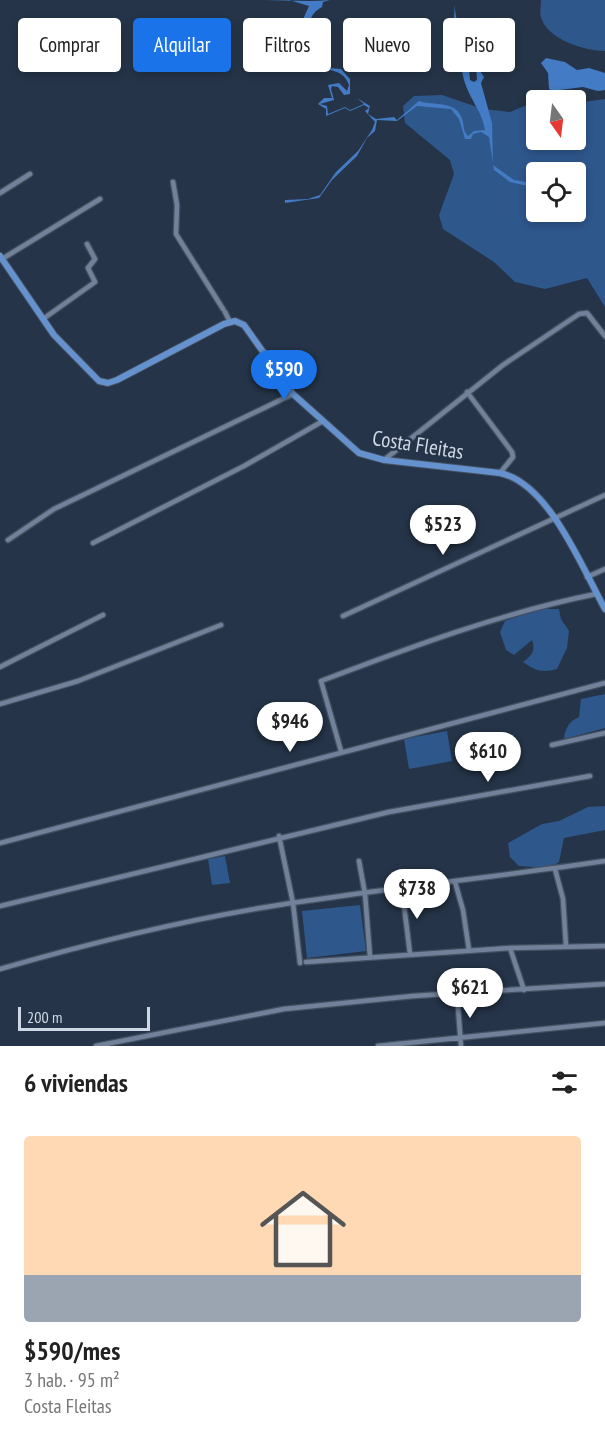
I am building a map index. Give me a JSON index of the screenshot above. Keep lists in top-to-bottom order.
{
  "streets": {
    "main road": ["Costa Fleitas"]
  },
  "scale_bar": "200 m",
  "north": "bottom",
  "page": {
    "chip": [
      "Comprar",
      "Alquilar",
      "Filtros",
      "Nuevo",
      "Piso"
    ],
    "price": [
      "$590",
      "$523",
      "$946",
      "$610",
      "$738",
      "$621"
    ],
    "scale": "200 m",
    "heading": "6 viviendas",
    "list": [
      {
        "name": "$590/mes",
        "note": "3 hab. · 95 m² · Costa Fleitas"
      }
    ]
  }
}
